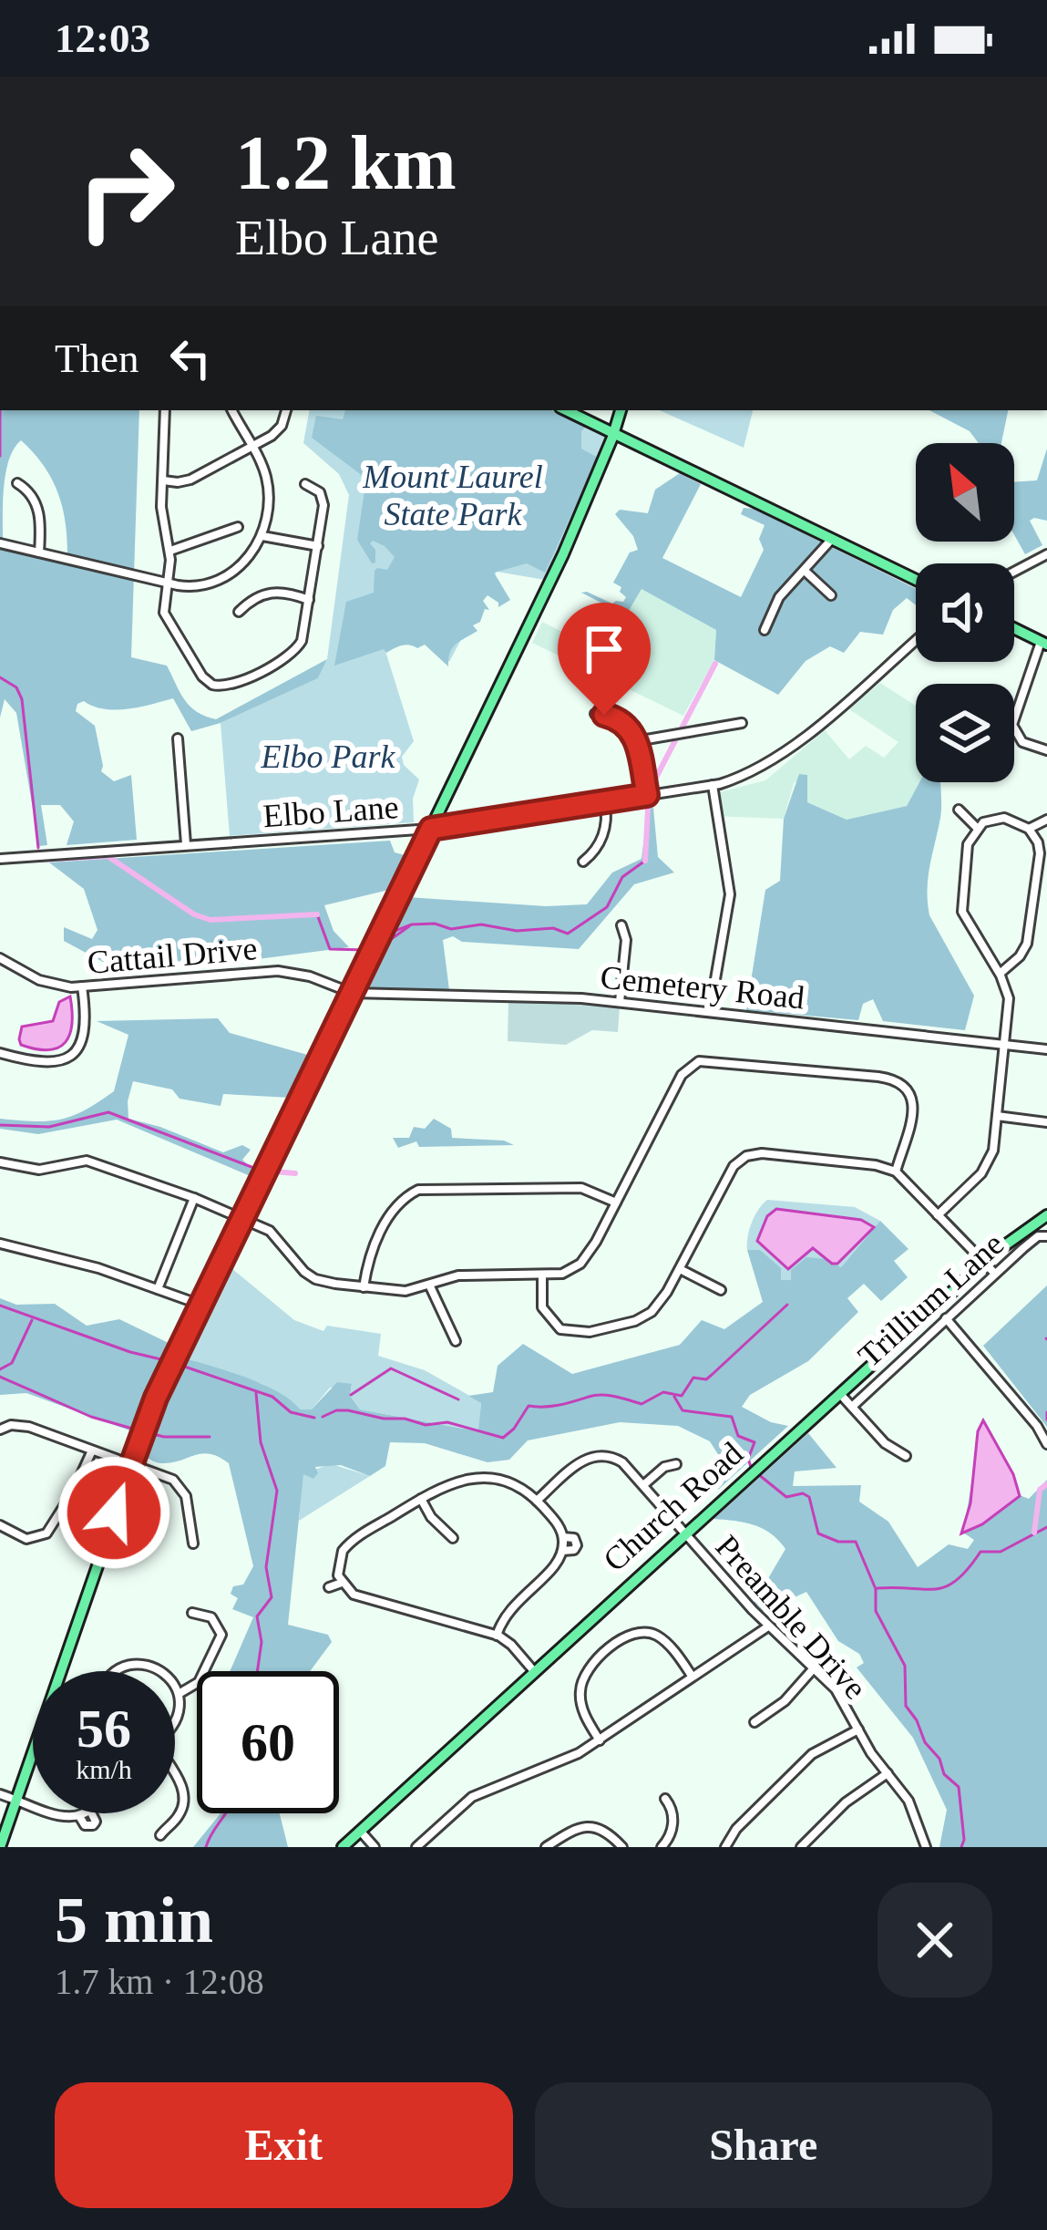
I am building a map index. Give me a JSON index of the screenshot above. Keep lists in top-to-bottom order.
{
  "streets": {
    "main road": ["Church Road"],
    "street": [
      "Elbo Lane",
      "Cattail Drive",
      "Cemetery Road",
      "Trillium Lane",
      "Preamble Drive"
    ]
  },
  "crossings": [
    ["Cattail Drive", "Cemetery Road"],
    ["Church Road", "Preamble Drive"]
  ],
  "parks": ["Mount Laurel State Park", "Elbo Park"],
  "north": "top left",
  "page": {
    "status": "12:03",
    "turn": ["1.2 km", "Elbo Lane"],
    "then": "Then",
    "speed": "56 km/h",
    "limit": "60",
    "heading": ["5 min", "1.7 km · 12:08"],
    "buttons": ["Exit", "Share"]
  }
}
